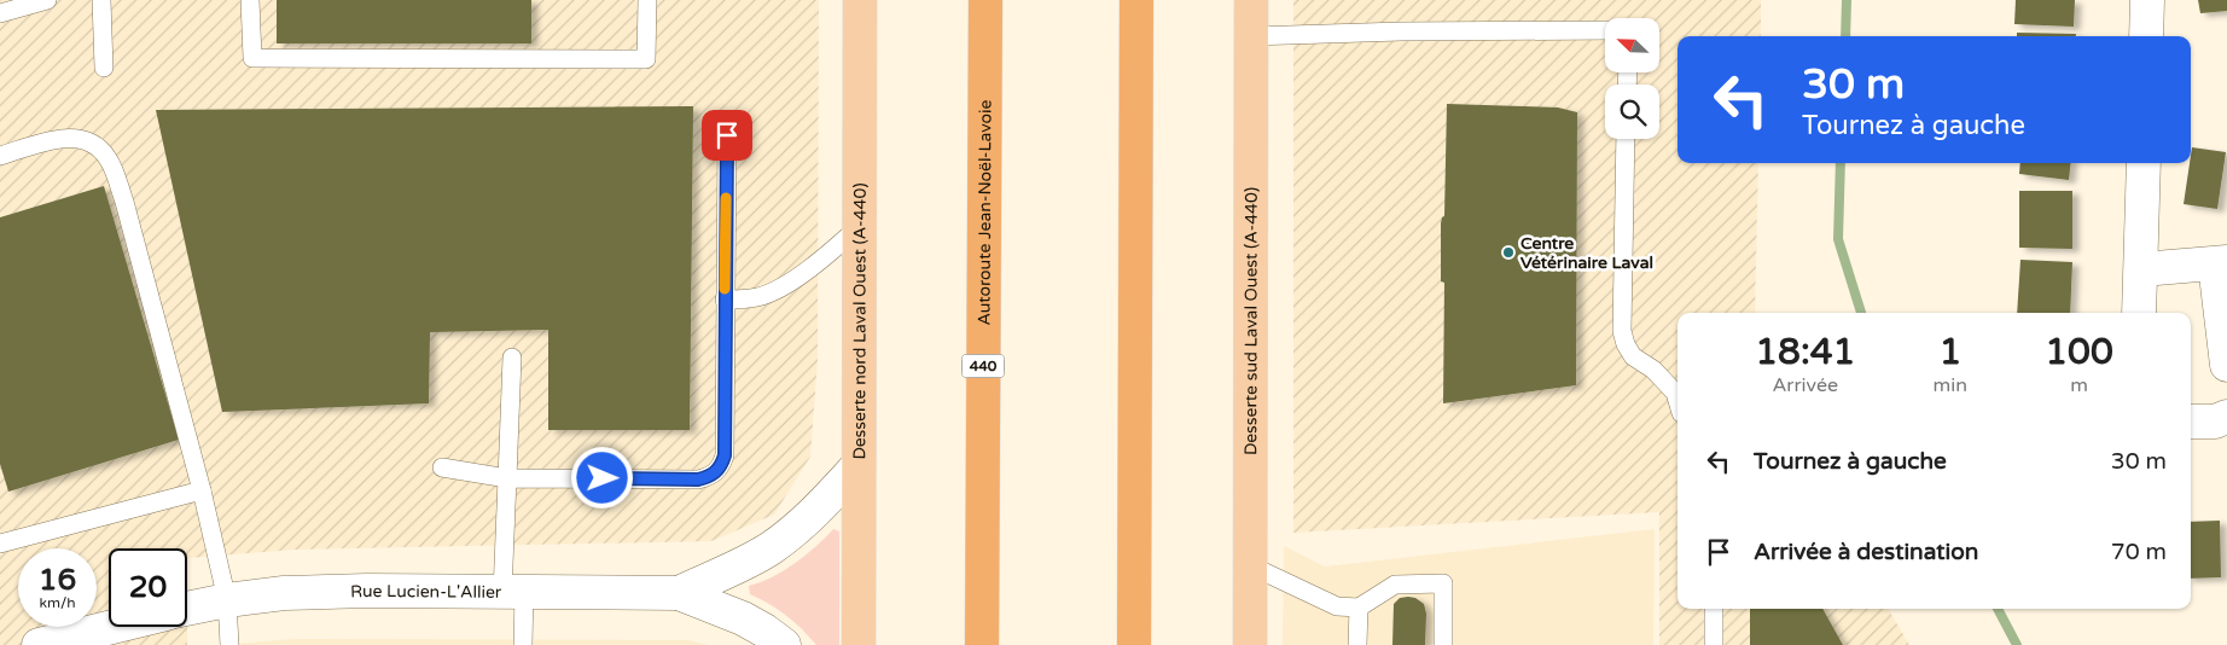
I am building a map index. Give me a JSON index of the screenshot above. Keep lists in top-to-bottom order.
{
  "streets": {
    "highway": ["Autoroute Jean-Noël-Lavoie", "440"],
    "main road": ["Desserte nord Laval Ouest (A-440)", "Desserte sud Laval Ouest (A-440)"],
    "street": ["Rue Lucien-L'Allier"]
  },
  "crossings": [
    ["Desserte nord Laval Ouest (A-440)", "Rue Lucien-L'Allier"]
  ],
  "places": ["Centre Vétérinaire Laval"],
  "north": "top left",
  "page": {
    "turn": ["30 m", "Tournez à gauche"],
    "eta": [
      "18:41",
      "Arrivée",
      "1",
      "min",
      "100",
      "m"
    ],
    "list": [
      {
        "name": "Tournez à gauche",
        "value": "30 m"
      },
      {
        "name": "Arrivée à destination",
        "value": "70 m"
      }
    ],
    "speed": "16 km/h",
    "limit": "20"
  }
}
